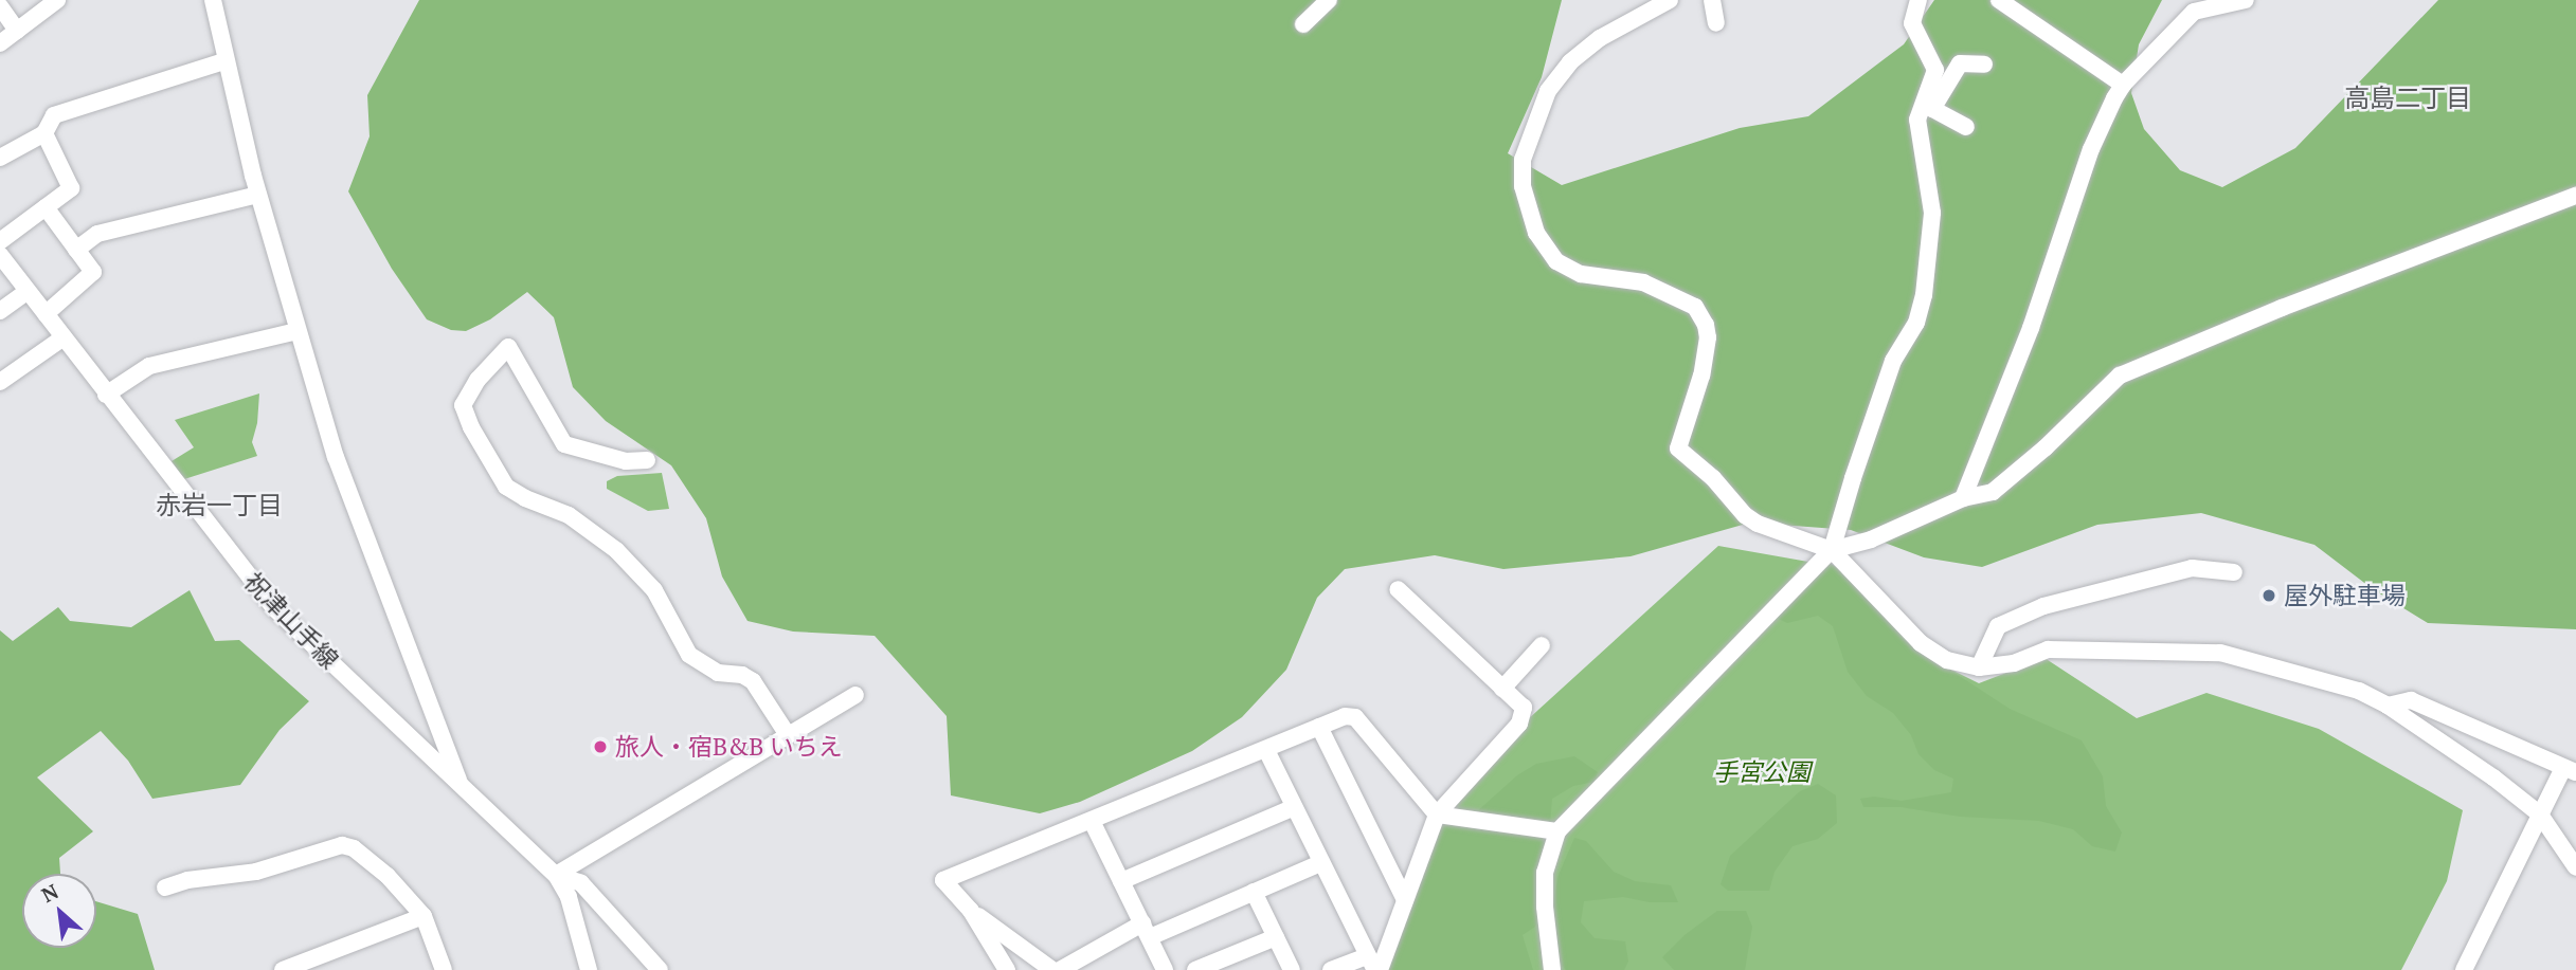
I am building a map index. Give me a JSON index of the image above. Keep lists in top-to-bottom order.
{
  "streets": {
    "street": ["祝津山手線"]
  },
  "districts": ["高島二丁目", "赤岩一丁目"],
  "parks": ["手宮公園"],
  "places": ["屋外駐車場", "旅人・宿B&B いちえ"],
  "north": "top left"
}
